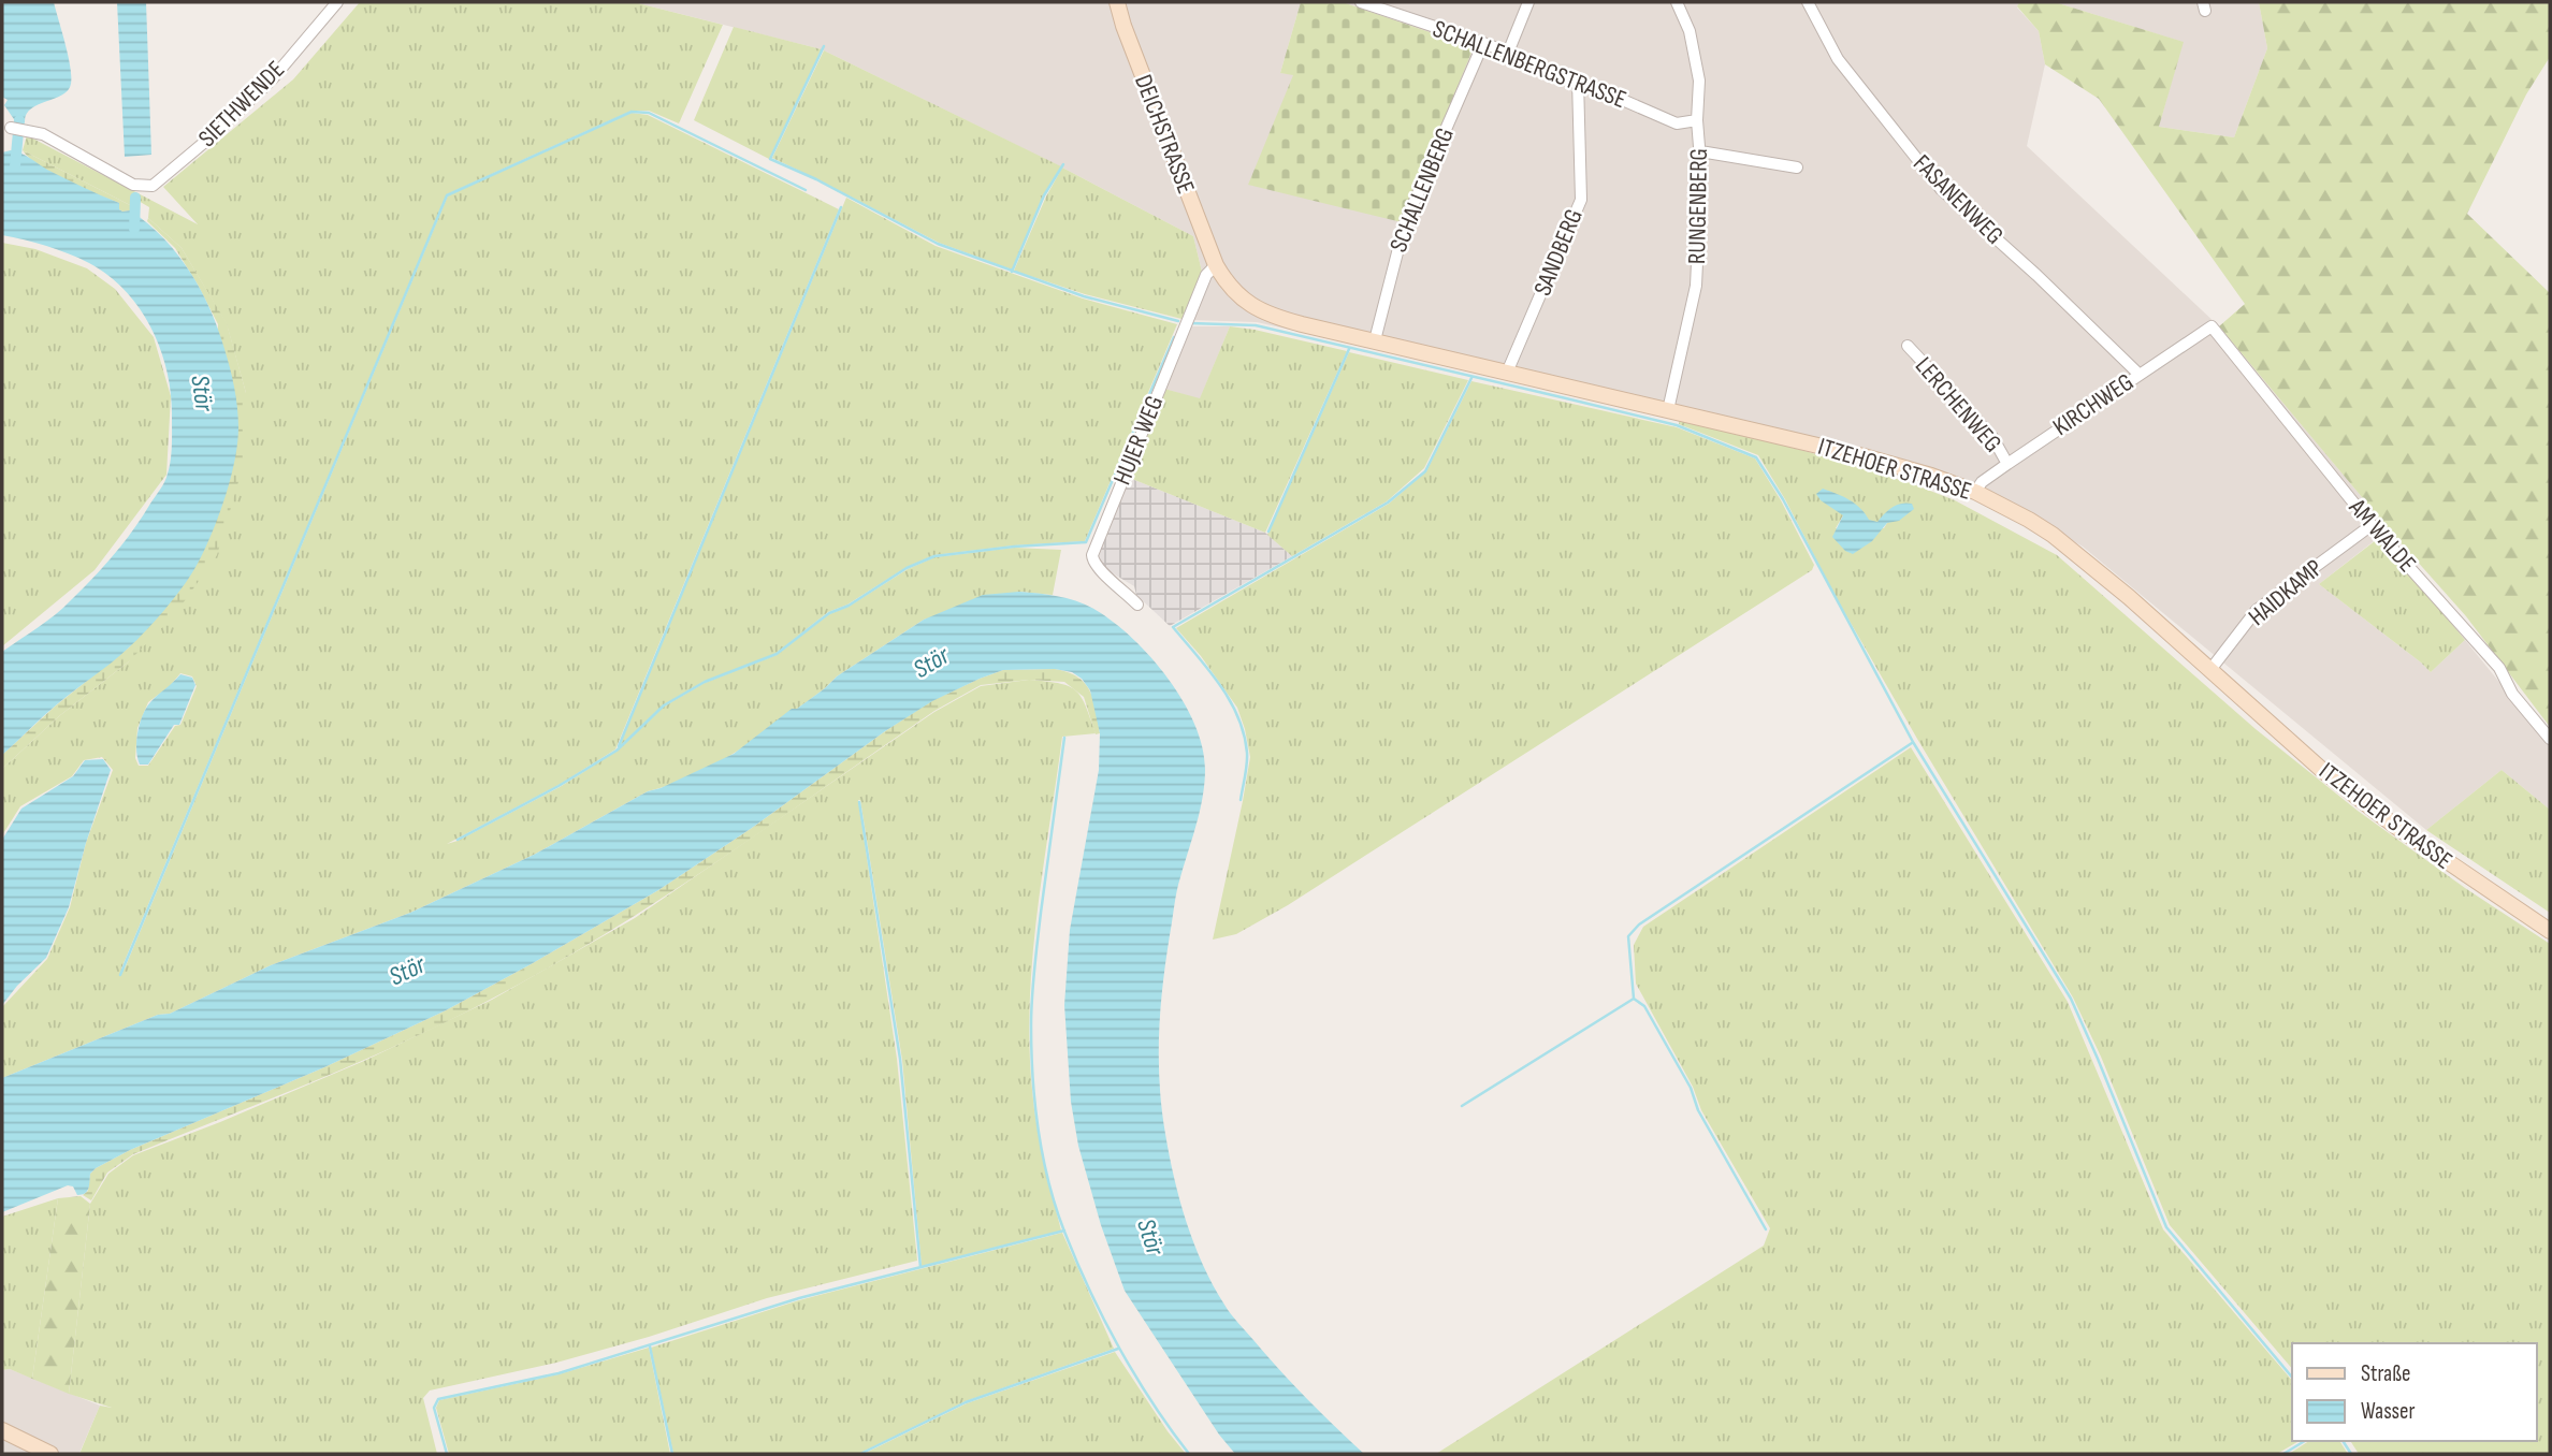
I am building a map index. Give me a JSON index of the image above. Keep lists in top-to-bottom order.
{
  "streets": {
    "street": [
      "SCHALLENBERGSTRASSE",
      "SIETHWENDE",
      "DEICHSTRASSE",
      "SCHALLENBERG",
      "FASANENWEG",
      "RUNGENBERG",
      "SANDBERG",
      "LERCHENWEG",
      "KIRCHWEG",
      "HUJER WEG",
      "ITZEHOER STRASSE",
      "AM WALDE",
      "HAIDKAMP"
    ]
  },
  "crossings": [
    ["SCHALLENBERGSTRASSE", "SCHALLENBERG"],
    ["SCHALLENBERGSTRASSE", "RUNGENBERG"],
    ["SCHALLENBERGSTRASSE", "SANDBERG"],
    ["DEICHSTRASSE", "HUJER WEG"],
    ["DEICHSTRASSE", "ITZEHOER STRASSE"],
    ["SCHALLENBERG", "ITZEHOER STRASSE"],
    ["FASANENWEG", "KIRCHWEG"],
    ["RUNGENBERG", "ITZEHOER STRASSE"],
    ["SANDBERG", "ITZEHOER STRASSE"],
    ["LERCHENWEG", "KIRCHWEG"],
    ["KIRCHWEG", "ITZEHOER STRASSE"],
    ["KIRCHWEG", "AM WALDE"],
    ["HUJER WEG", "ITZEHOER STRASSE"],
    ["ITZEHOER STRASSE", "HAIDKAMP"],
    ["AM WALDE", "HAIDKAMP"]
  ],
  "water": ["Stör"],
  "legend": ["Straße", "Wasser"]
}
